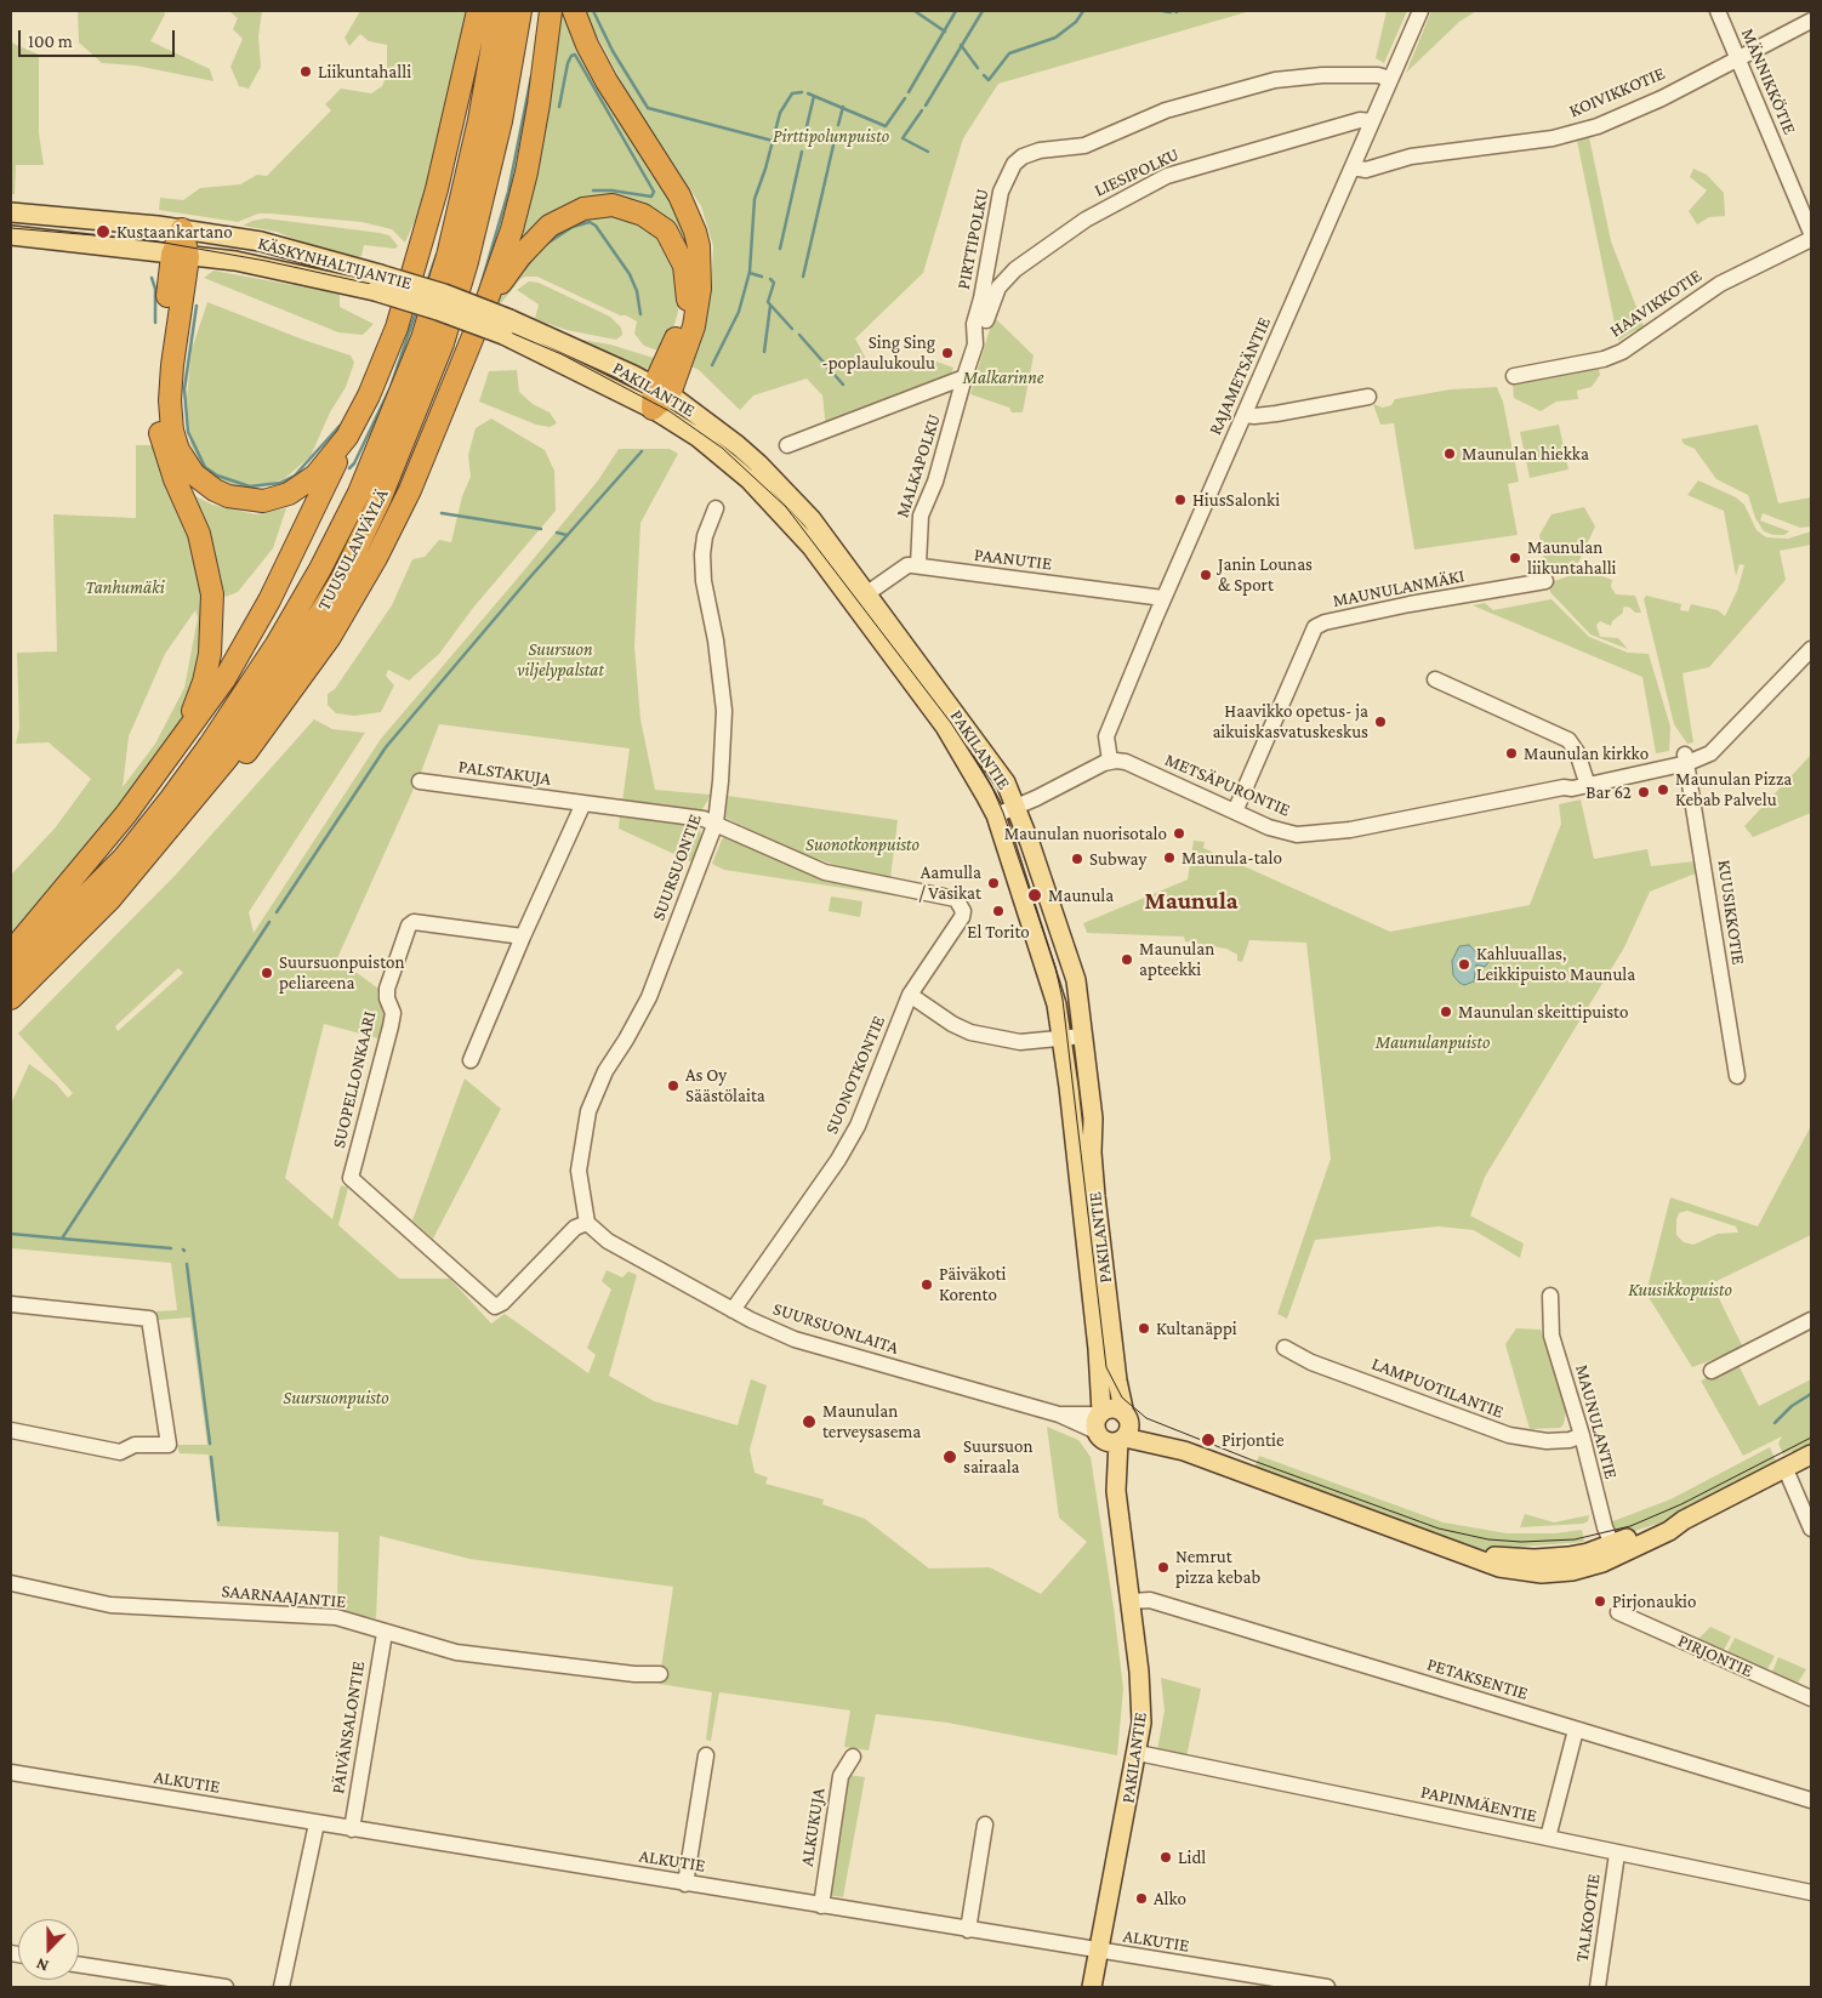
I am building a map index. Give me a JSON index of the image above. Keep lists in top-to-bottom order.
{
  "streets": {
    "highway": ["TUUSULANVÄYLÄ"],
    "main road": ["KÄSKYNHALTIJANTIE", "PAKILANTIE"],
    "street": [
      "MÄNNIKKÖTIE",
      "KOIVIKKOTIE",
      "LIESIPOLKU",
      "PIRTTIPOLKU",
      "HAAVIKKOTIE",
      "RAJAMETSÄNTIE",
      "MALKAPOLKU",
      "PAANUTIE",
      "MAUNULANMÄKI",
      "PALSTAKUJA",
      "METSÄPURONTIE",
      "SUURSUONTIE",
      "KUUSIKKOTIE",
      "SUONOTKONTIE",
      "SUOPELLONKAARI",
      "SUURSUONLAITA",
      "LAMPUOTILANTIE",
      "MAUNULANTIE",
      "SAARNAAJANTIE",
      "PIRJONTIE",
      "PETAKSENTIE",
      "PÄIVÄNSALONTIE",
      "ALKUTIE",
      "PAPINMÄENTIE",
      "ALKUKUJA",
      "TALKOOTIE"
    ]
  },
  "crossings": [
    ["MÄNNIKKÖTIE", "KOIVIKKOTIE"],
    ["KOIVIKKOTIE", "RAJAMETSÄNTIE"],
    ["LIESIPOLKU", "PIRTTIPOLKU"],
    ["LIESIPOLKU", "RAJAMETSÄNTIE"],
    ["PIRTTIPOLKU", "RAJAMETSÄNTIE"],
    ["PIRTTIPOLKU", "MALKAPOLKU"],
    ["KÄSKYNHALTIJANTIE", "PAKILANTIE"],
    ["RAJAMETSÄNTIE", "PAANUTIE"],
    ["RAJAMETSÄNTIE", "METSÄPURONTIE"],
    ["PAKILANTIE", "SUURSUONLAITA"],
    ["PAKILANTIE", "PETAKSENTIE"],
    ["PAKILANTIE", "ALKUTIE"],
    ["PAKILANTIE", "PAPINMÄENTIE"],
    ["MALKAPOLKU", "PAANUTIE"],
    ["MAUNULANMÄKI", "METSÄPURONTIE"],
    ["METSÄPURONTIE", "KUUSIKKOTIE"],
    ["SUURSUONTIE", "SUONOTKONTIE"],
    ["SUURSUONTIE", "SUOPELLONKAARI"],
    ["SUURSUONTIE", "SUURSUONLAITA"],
    ["SUONOTKONTIE", "SUURSUONLAITA"],
    ["SUOPELLONKAARI", "SUURSUONLAITA"],
    ["LAMPUOTILANTIE", "MAUNULANTIE"],
    ["SAARNAAJANTIE", "PÄIVÄNSALONTIE"],
    ["PÄIVÄNSALONTIE", "ALKUTIE"],
    ["ALKUTIE", "ALKUKUJA"],
    ["PAPINMÄENTIE", "TALKOOTIE"]
  ],
  "districts": ["Maunula"],
  "parks": [
    "Pirttipolunpuisto",
    "Malkarinne",
    "Tanhumäki",
    "Suursuon viljelypalstat",
    "Suonotkonpuisto",
    "Maunulanpuisto",
    "Kuusikkopuisto",
    "Suursuonpuisto"
  ],
  "places": [
    "Liikuntahalli",
    "Kustaankartano",
    "Sing Sing -poplaulukoulu",
    "Maunulan hiekka",
    "HiusSalonki",
    "Maunulan liikuntahalli",
    "Janin Lounas & Sport",
    "Haavikko opetus- ja aikuiskasvatuskeskus",
    "Maunulan kirkko",
    "Maunulan Pizza Kebab Palvelu",
    "Bar 62",
    "Maunulan nuorisotalo",
    "Maunula-talo",
    "Subway",
    "Aamulla / Vasikat",
    "Maunula",
    "El Torito",
    "Maunulan apteekki",
    "Kahluuallas, Leikkipuisto Maunula",
    "Suursuonpuiston peliareena",
    "Maunulan skeittipuisto",
    "As Oy Säästölaita",
    "Päiväkoti Korento",
    "Kultanäppi",
    "Maunulan terveysasema",
    "Pirjontie",
    "Suursuon sairaala",
    "Nemrut pizza kebab",
    "Pirjonaukio",
    "Lidl",
    "Alko"
  ],
  "scale_bar": "100 m",
  "north": "bottom"
}
